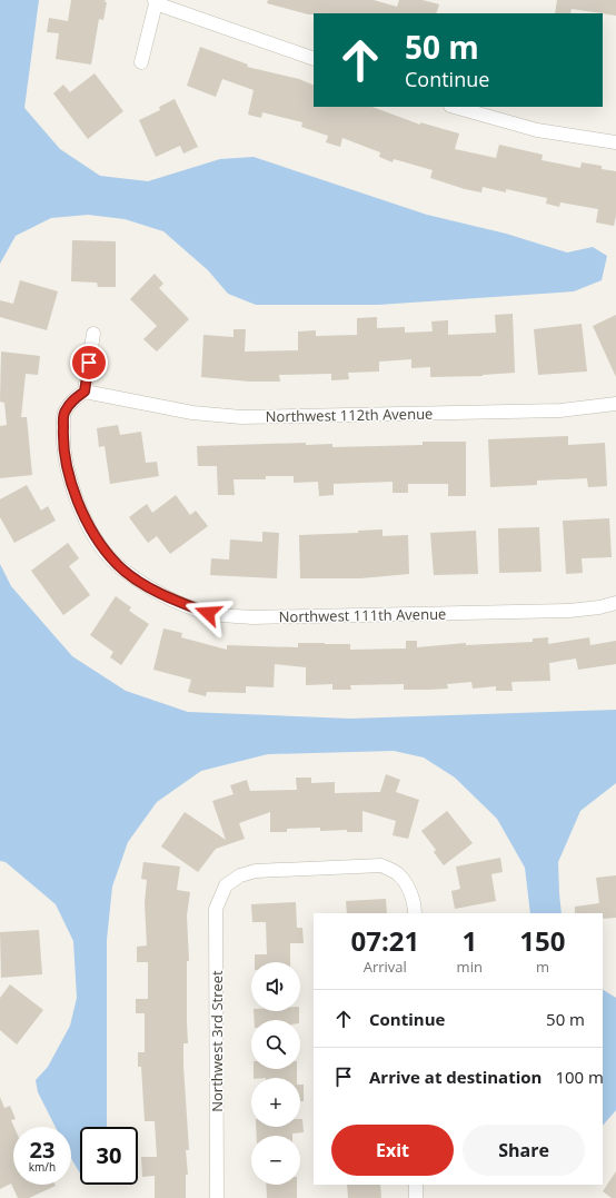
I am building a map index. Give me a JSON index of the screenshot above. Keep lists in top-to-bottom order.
{
  "streets": {
    "street": ["Northwest 112th Avenue", "Northwest 111th Avenue", "Northwest 3rd Street"]
  },
  "crossings": [
    ["Northwest 112th Avenue", "Northwest 111th Avenue"]
  ],
  "page": {
    "turn": ["50 m", "Continue"],
    "eta": [
      "07:21",
      "Arrival",
      "1",
      "min",
      "150",
      "m"
    ],
    "map_buttons": ["+", "−"],
    "list": [
      {
        "name": "Continue",
        "value": "50 m"
      },
      {
        "name": "Arrive at destination",
        "value": "100 m"
      }
    ],
    "buttons": ["Exit", "Share"],
    "speed": "23 km/h",
    "limit": "30"
  }
}
